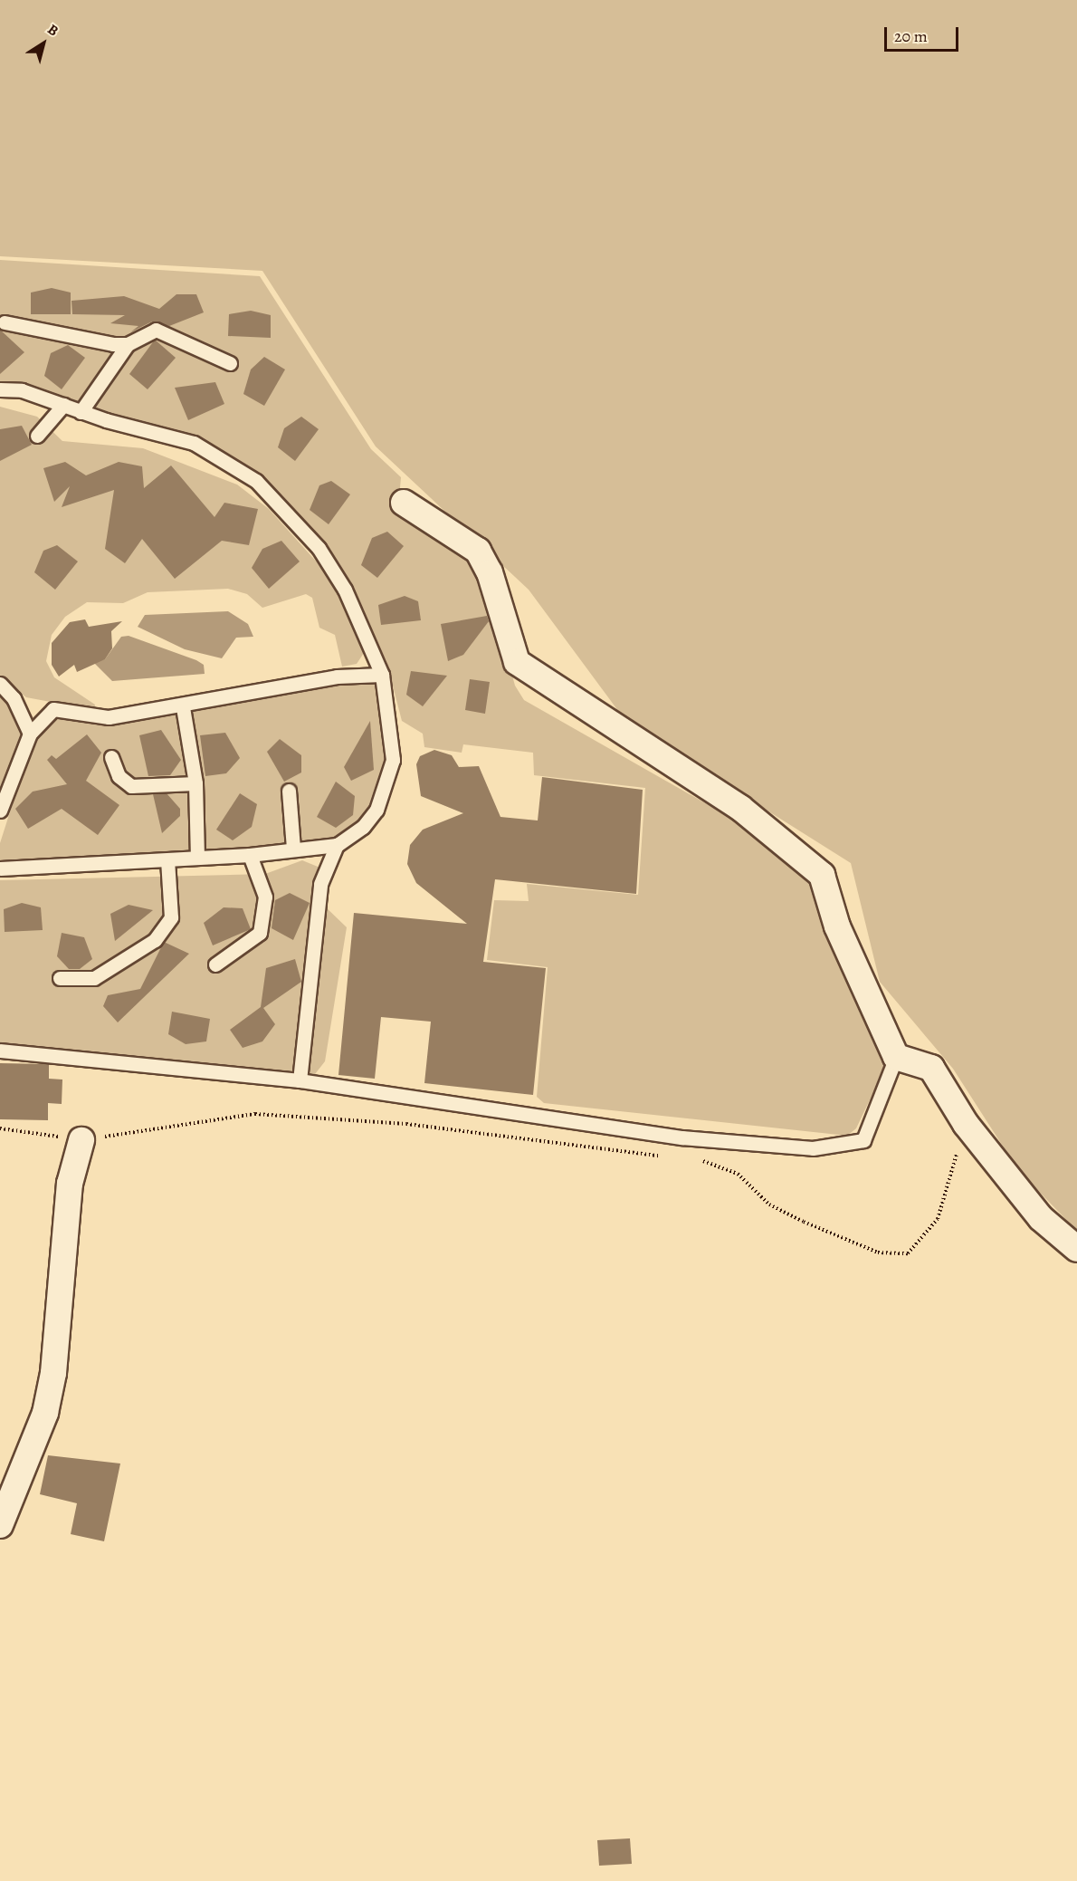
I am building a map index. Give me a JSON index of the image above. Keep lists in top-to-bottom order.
{
  "scale_bar": "20 m",
  "north": "top right"
}
